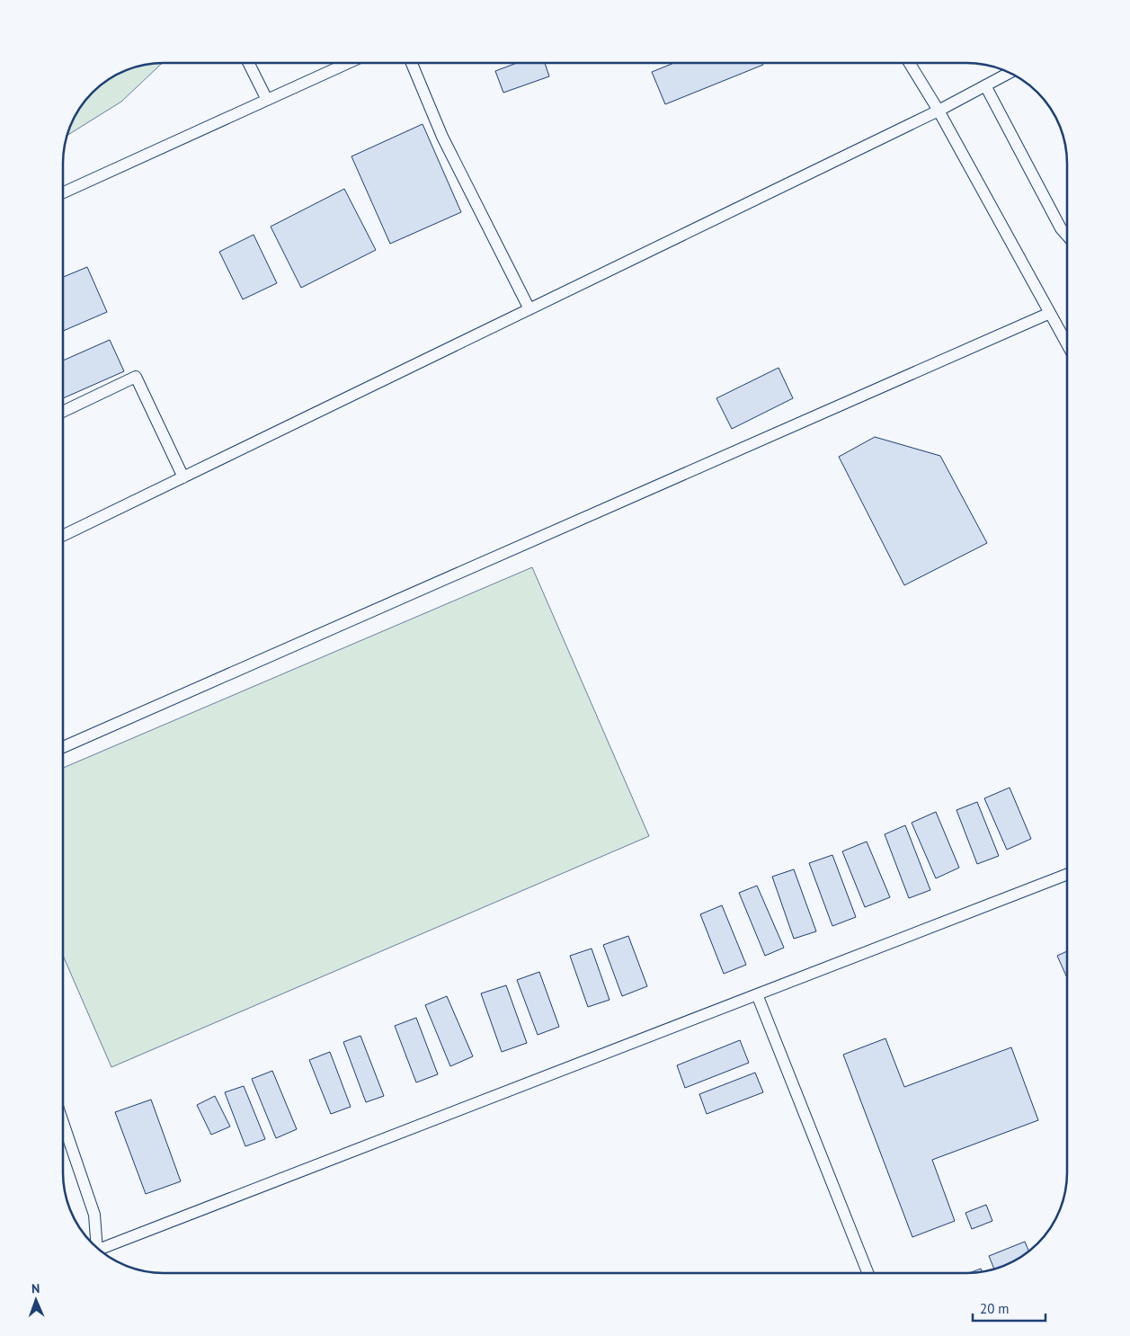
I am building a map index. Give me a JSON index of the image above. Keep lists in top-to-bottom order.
{
  "scale_bar": "20 m",
  "north": "top"
}
